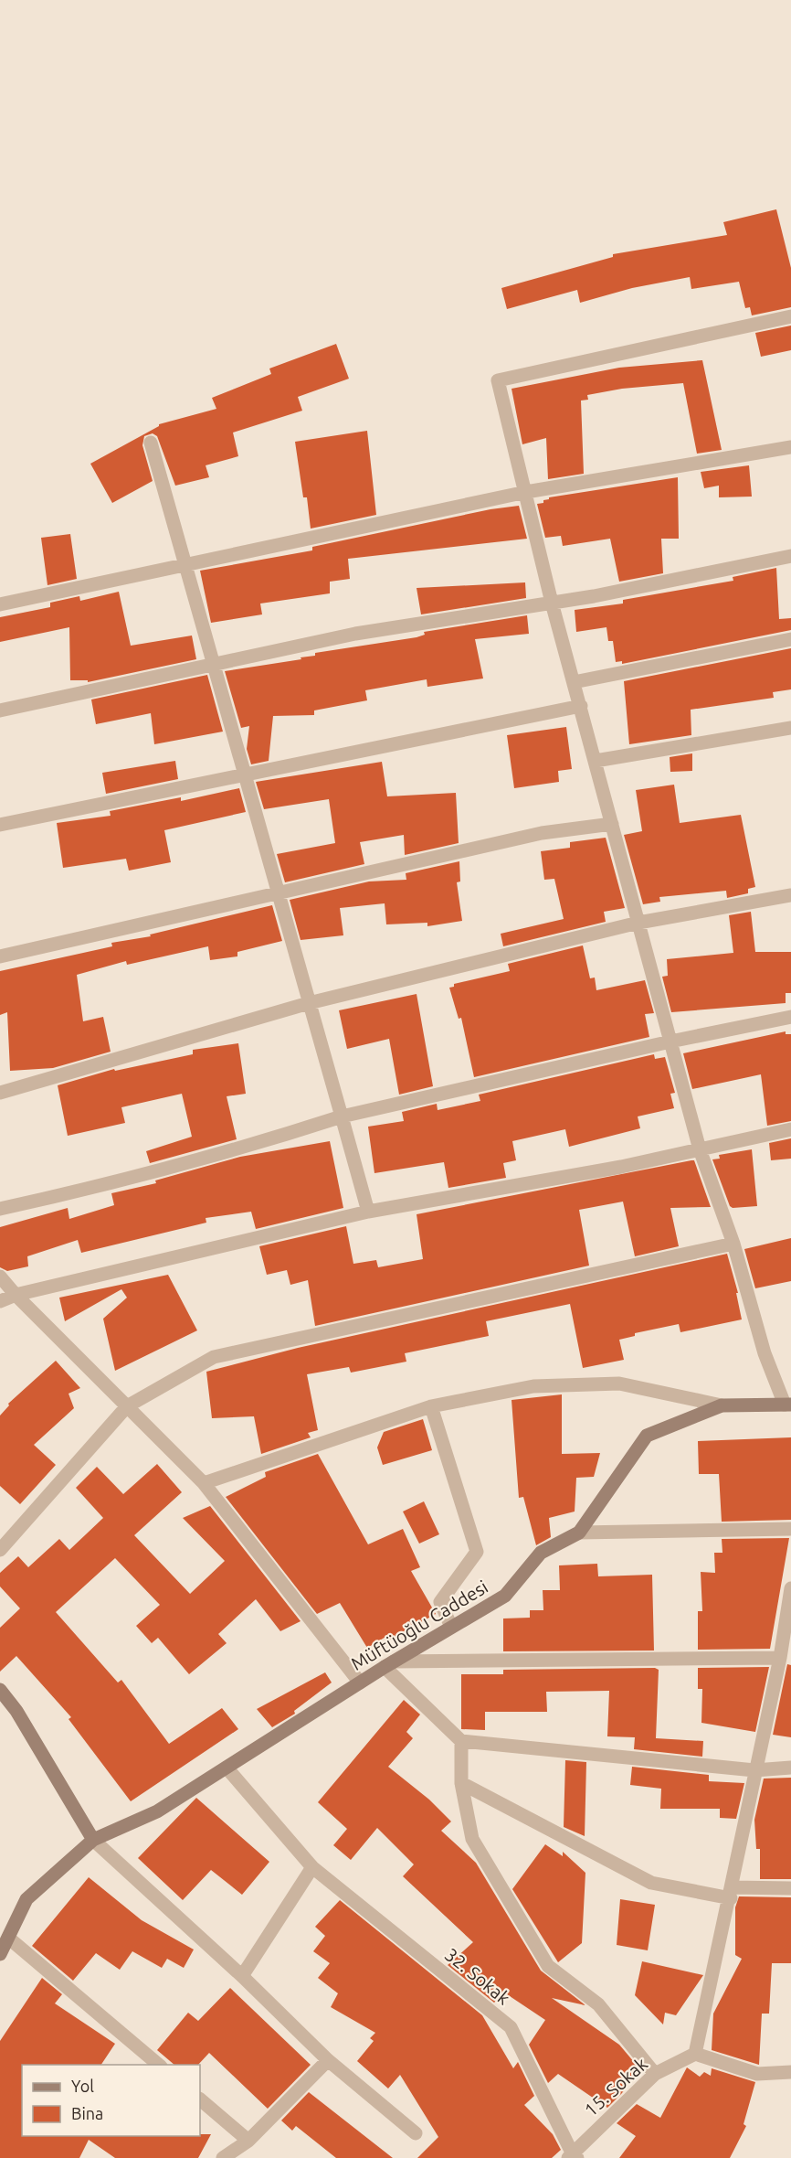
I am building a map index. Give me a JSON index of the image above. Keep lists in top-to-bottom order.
{
  "streets": {
    "street": ["Müftüoğlu Caddesi", "32. Sokak", "15. Sokak"]
  },
  "crossings": [
    ["Müftüoğlu Caddesi", "32. Sokak"],
    ["32. Sokak", "15. Sokak"]
  ],
  "legend": ["Yol", "Bina"]
}
